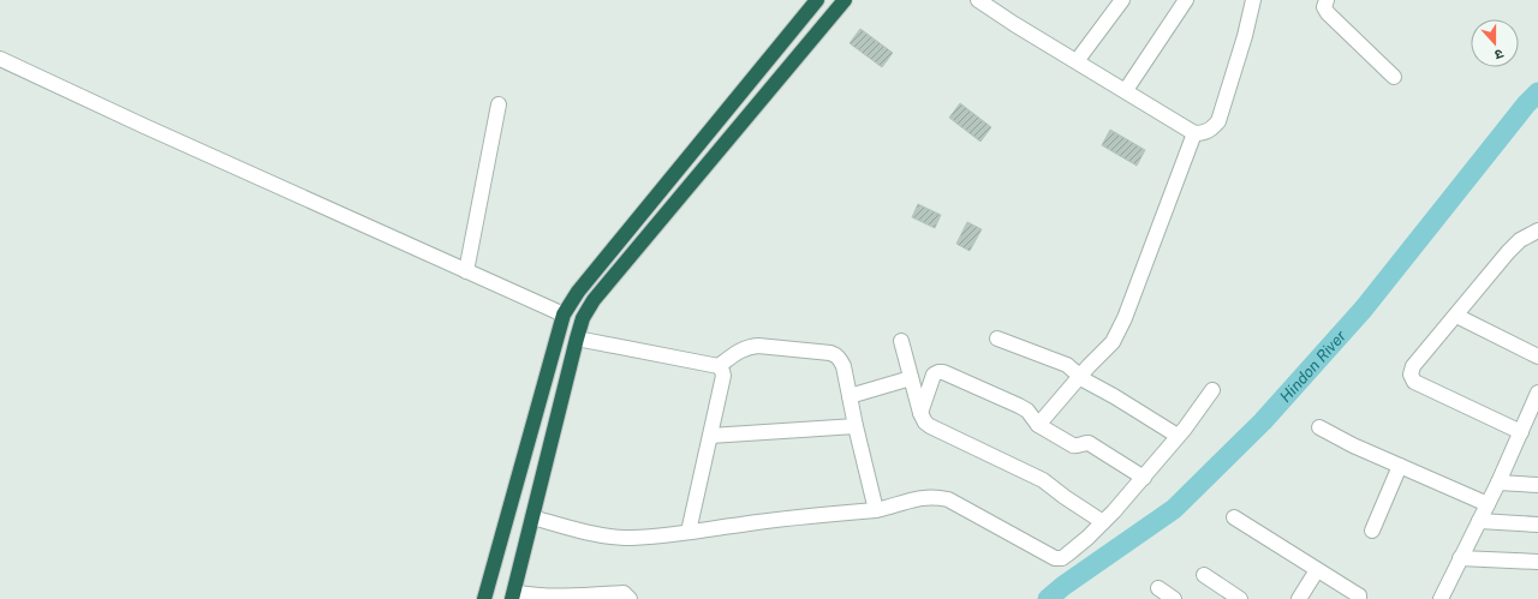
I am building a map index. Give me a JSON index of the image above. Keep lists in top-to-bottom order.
{
  "water": ["Hindon River"],
  "north": "bottom"
}
